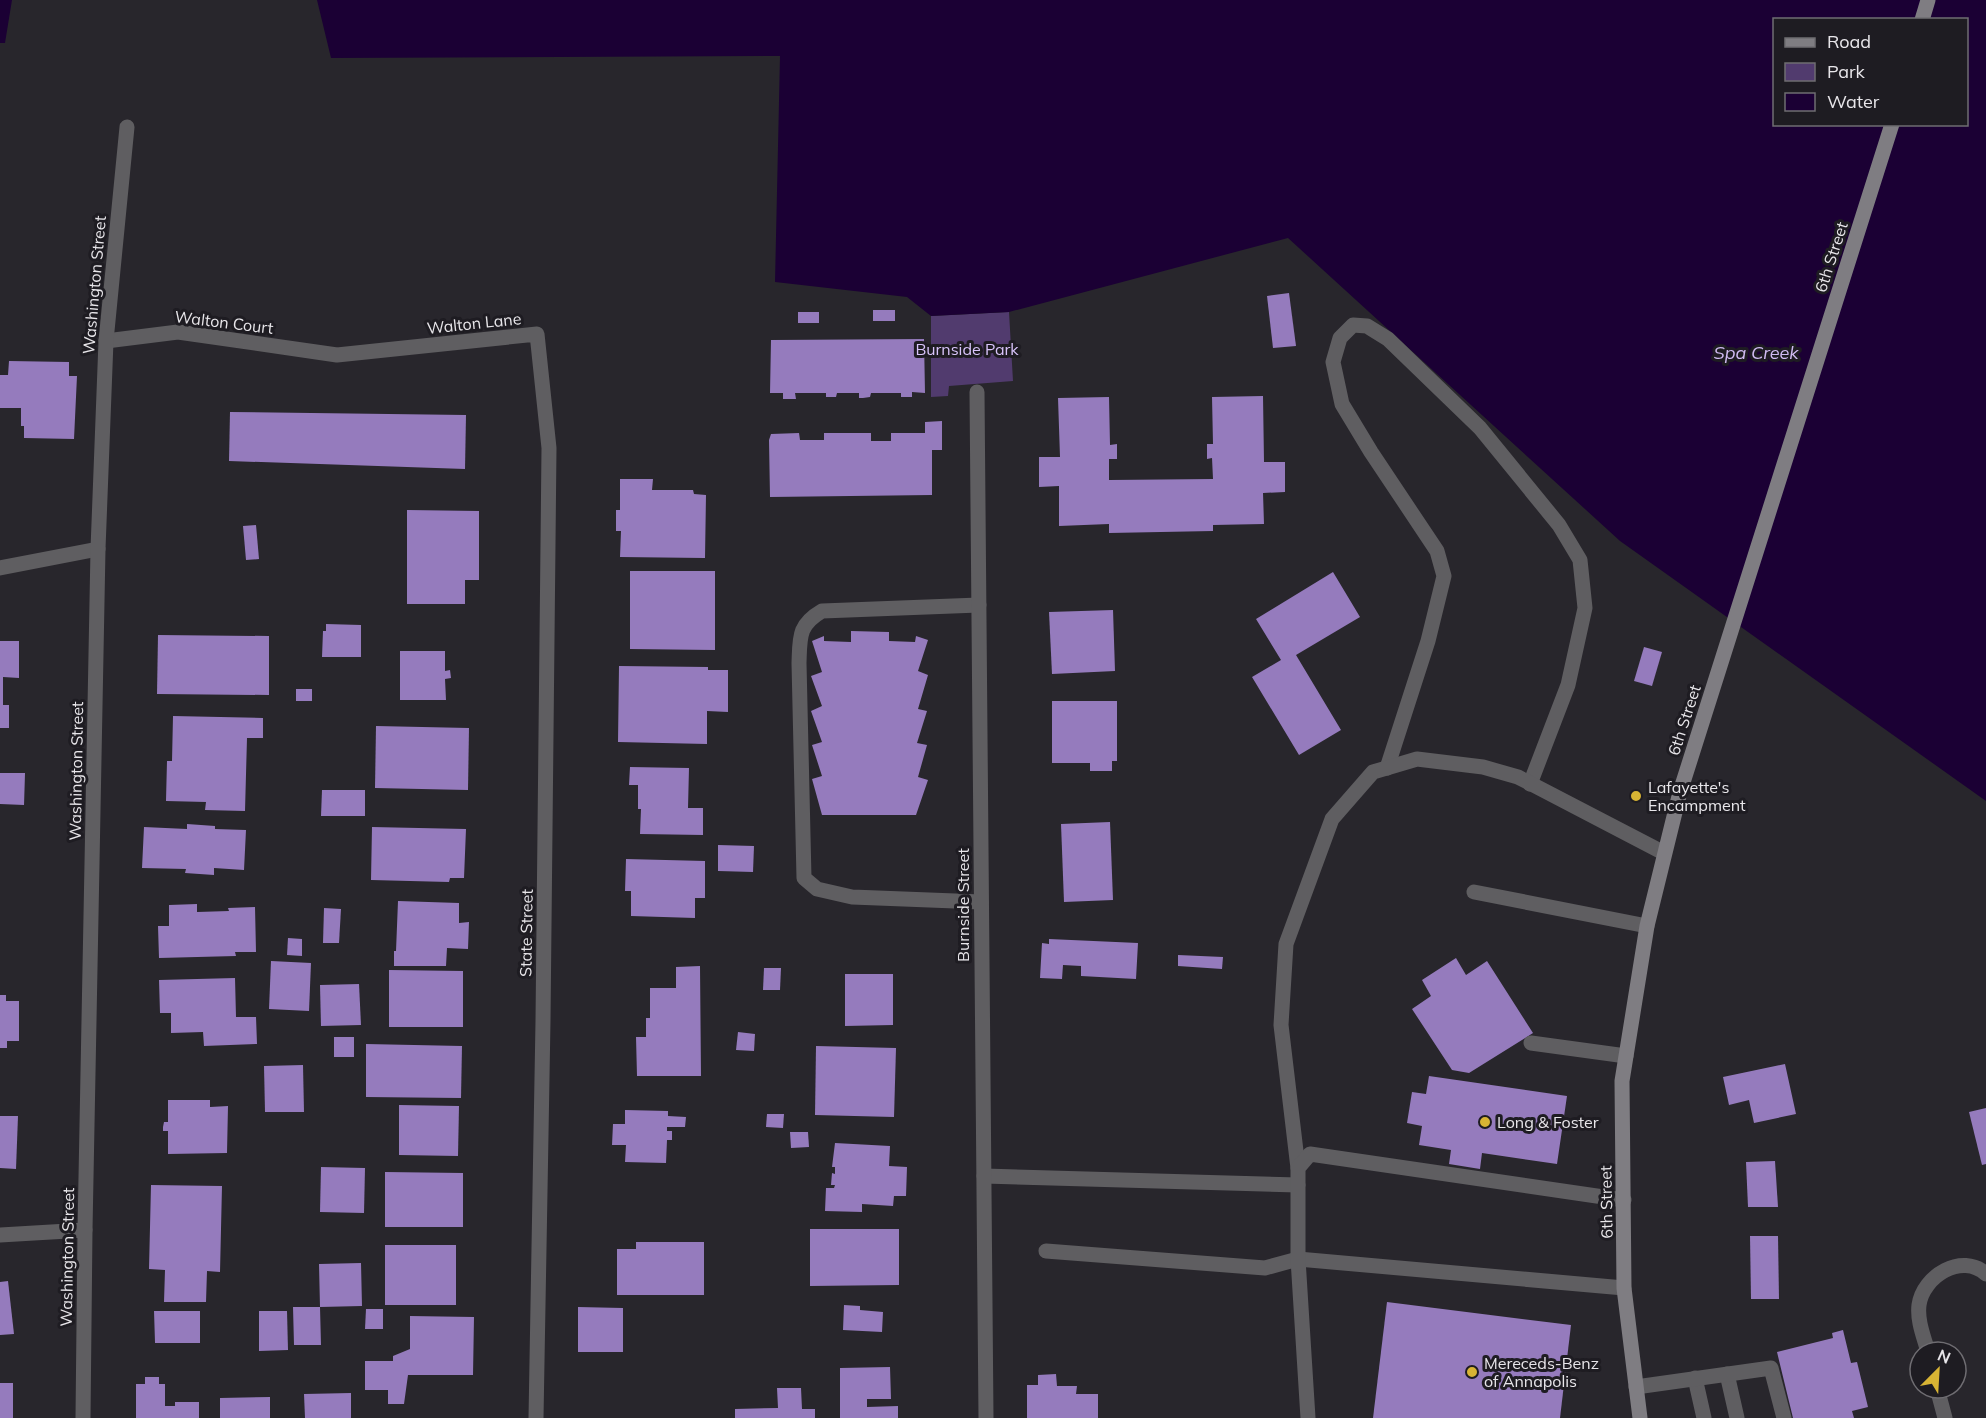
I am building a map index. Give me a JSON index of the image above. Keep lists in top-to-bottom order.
{
  "streets": {
    "main road": ["6th Street"],
    "street": [
      "Washington Street",
      "Walton Court",
      "Walton Lane",
      "Burnside Street",
      "State Street"
    ]
  },
  "crossings": [
    ["Washington Street", "Walton Court"],
    ["Walton Court", "Walton Lane"],
    ["Walton Lane", "State Street"]
  ],
  "water": ["Spa Creek"],
  "parks": ["Burnside Park"],
  "places": ["Lafayette's Encampment", "Long & Foster", "Mereceds-Benz of Annapolis"],
  "legend": ["Road", "Park", "Water"],
  "north": "top right"
}
